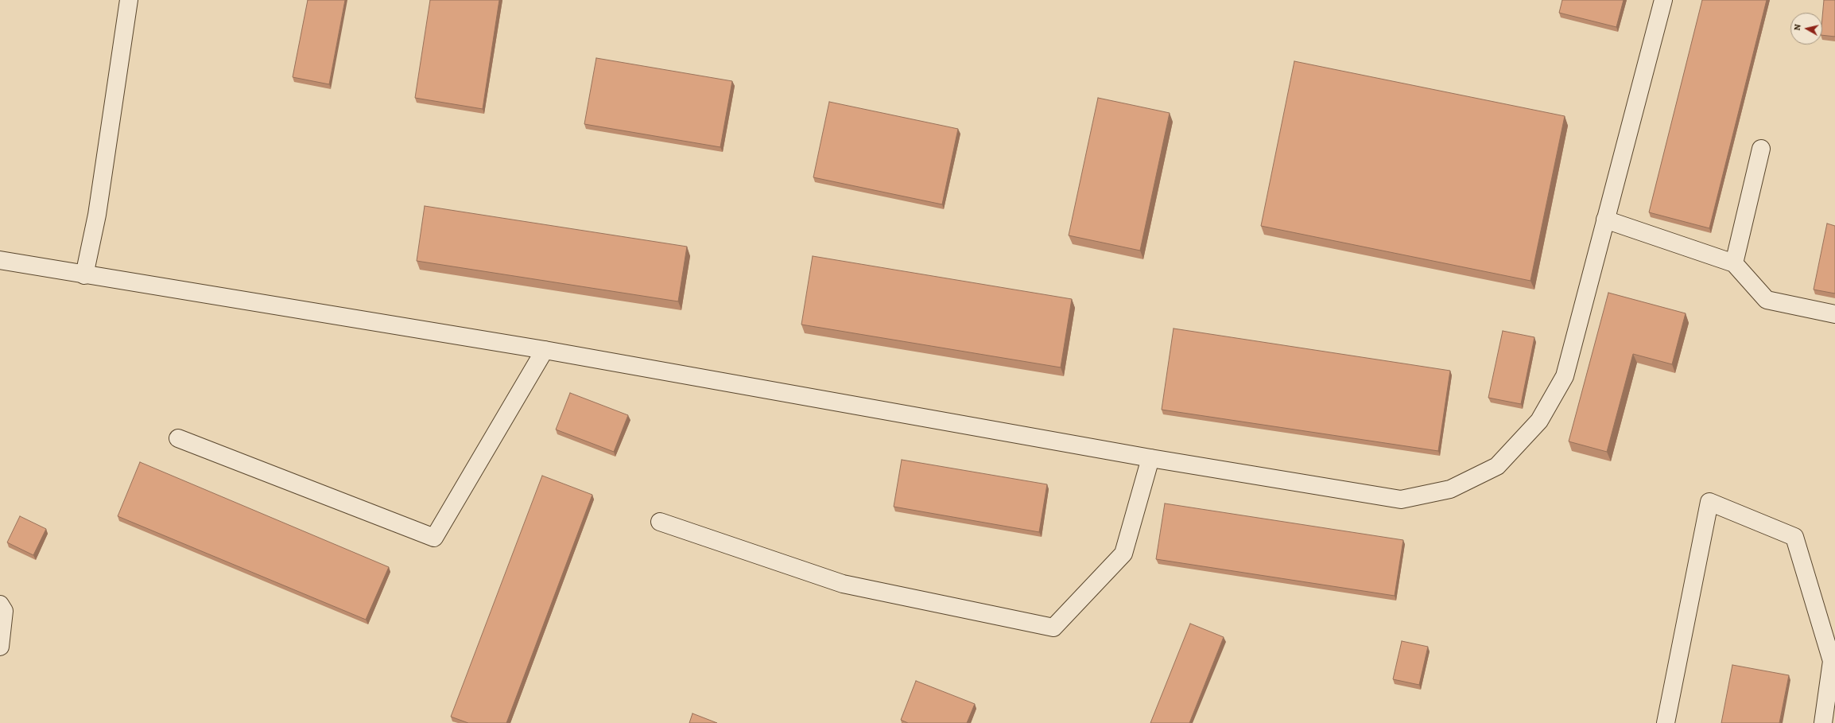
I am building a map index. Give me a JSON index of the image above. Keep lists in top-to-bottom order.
{
  "north": "left"
}
